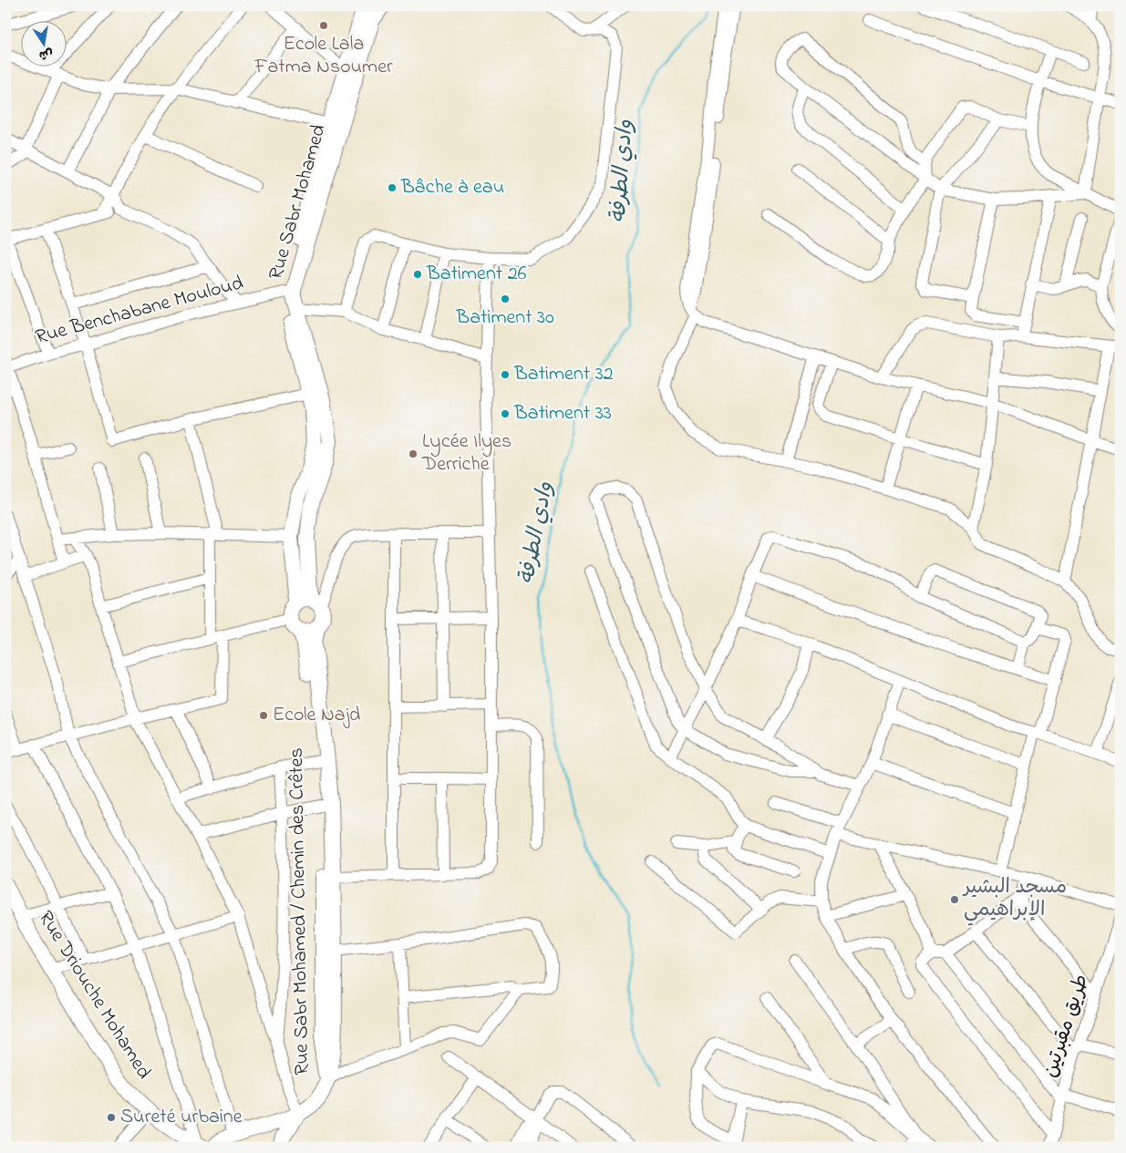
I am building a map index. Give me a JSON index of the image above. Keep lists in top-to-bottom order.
{
  "streets": {
    "main road": ["Rue Sabr Mohamed", "Rue Sabr Mohamed / Chemin des Crêtes", "Rue Driouche Mohamed"],
    "street": ["Rue Benchabane Mouloud", "طريق مقبرتين"]
  },
  "crossings": [
    ["Rue Sabr Mohamed", "Rue Sabr Mohamed / Chemin des Crêtes"]
  ],
  "water": ["وادي الطرفة"],
  "places": [
    "Ecole Lala Fatma Nsoumer",
    "Bâche à eau",
    "Batiment 26",
    "Batiment 30",
    "Batiment 32",
    "Batiment 33",
    "Lycée Ilyes Derriche",
    "Ecole Najd",
    "مسجد البشير الإبراهيمي",
    "Sureté urbaine"
  ],
  "north": "bottom"
}
